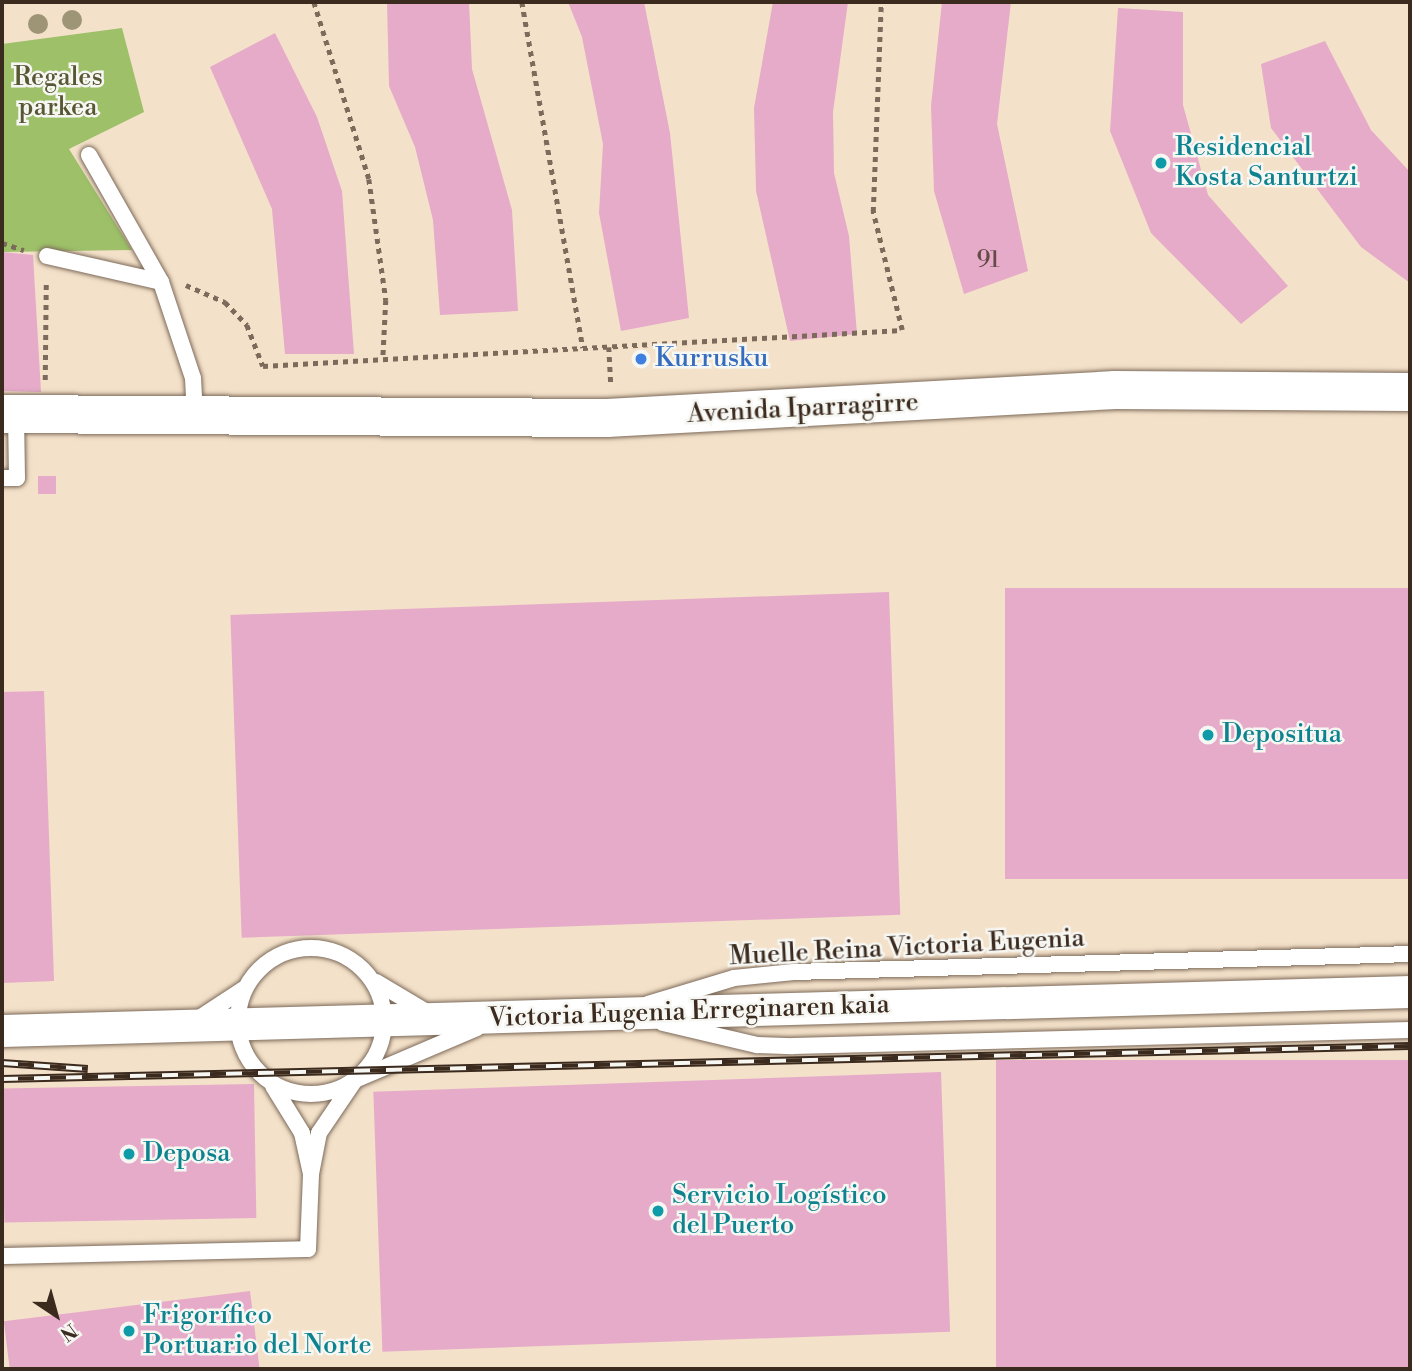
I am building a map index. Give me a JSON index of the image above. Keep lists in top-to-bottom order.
{
  "streets": {
    "street": ["Avenida Iparragirre", "Victoria Eugenia Erreginaren kaia"],
    "lane": ["Muelle Reina Victoria Eugenia"]
  },
  "crossings": [
    ["Muelle Reina Victoria Eugenia", "Victoria Eugenia Erreginaren kaia"]
  ],
  "parks": ["Regales parkea"],
  "places": [
    "Residencial Kosta Santurtzi",
    "Kurrusku",
    "Depositua",
    "Deposa",
    "Servicio Logístico del Puerto",
    "Frigorífico Portuario del Norte"
  ],
  "house_numbers": ["91"],
  "north": "bottom right"
}
